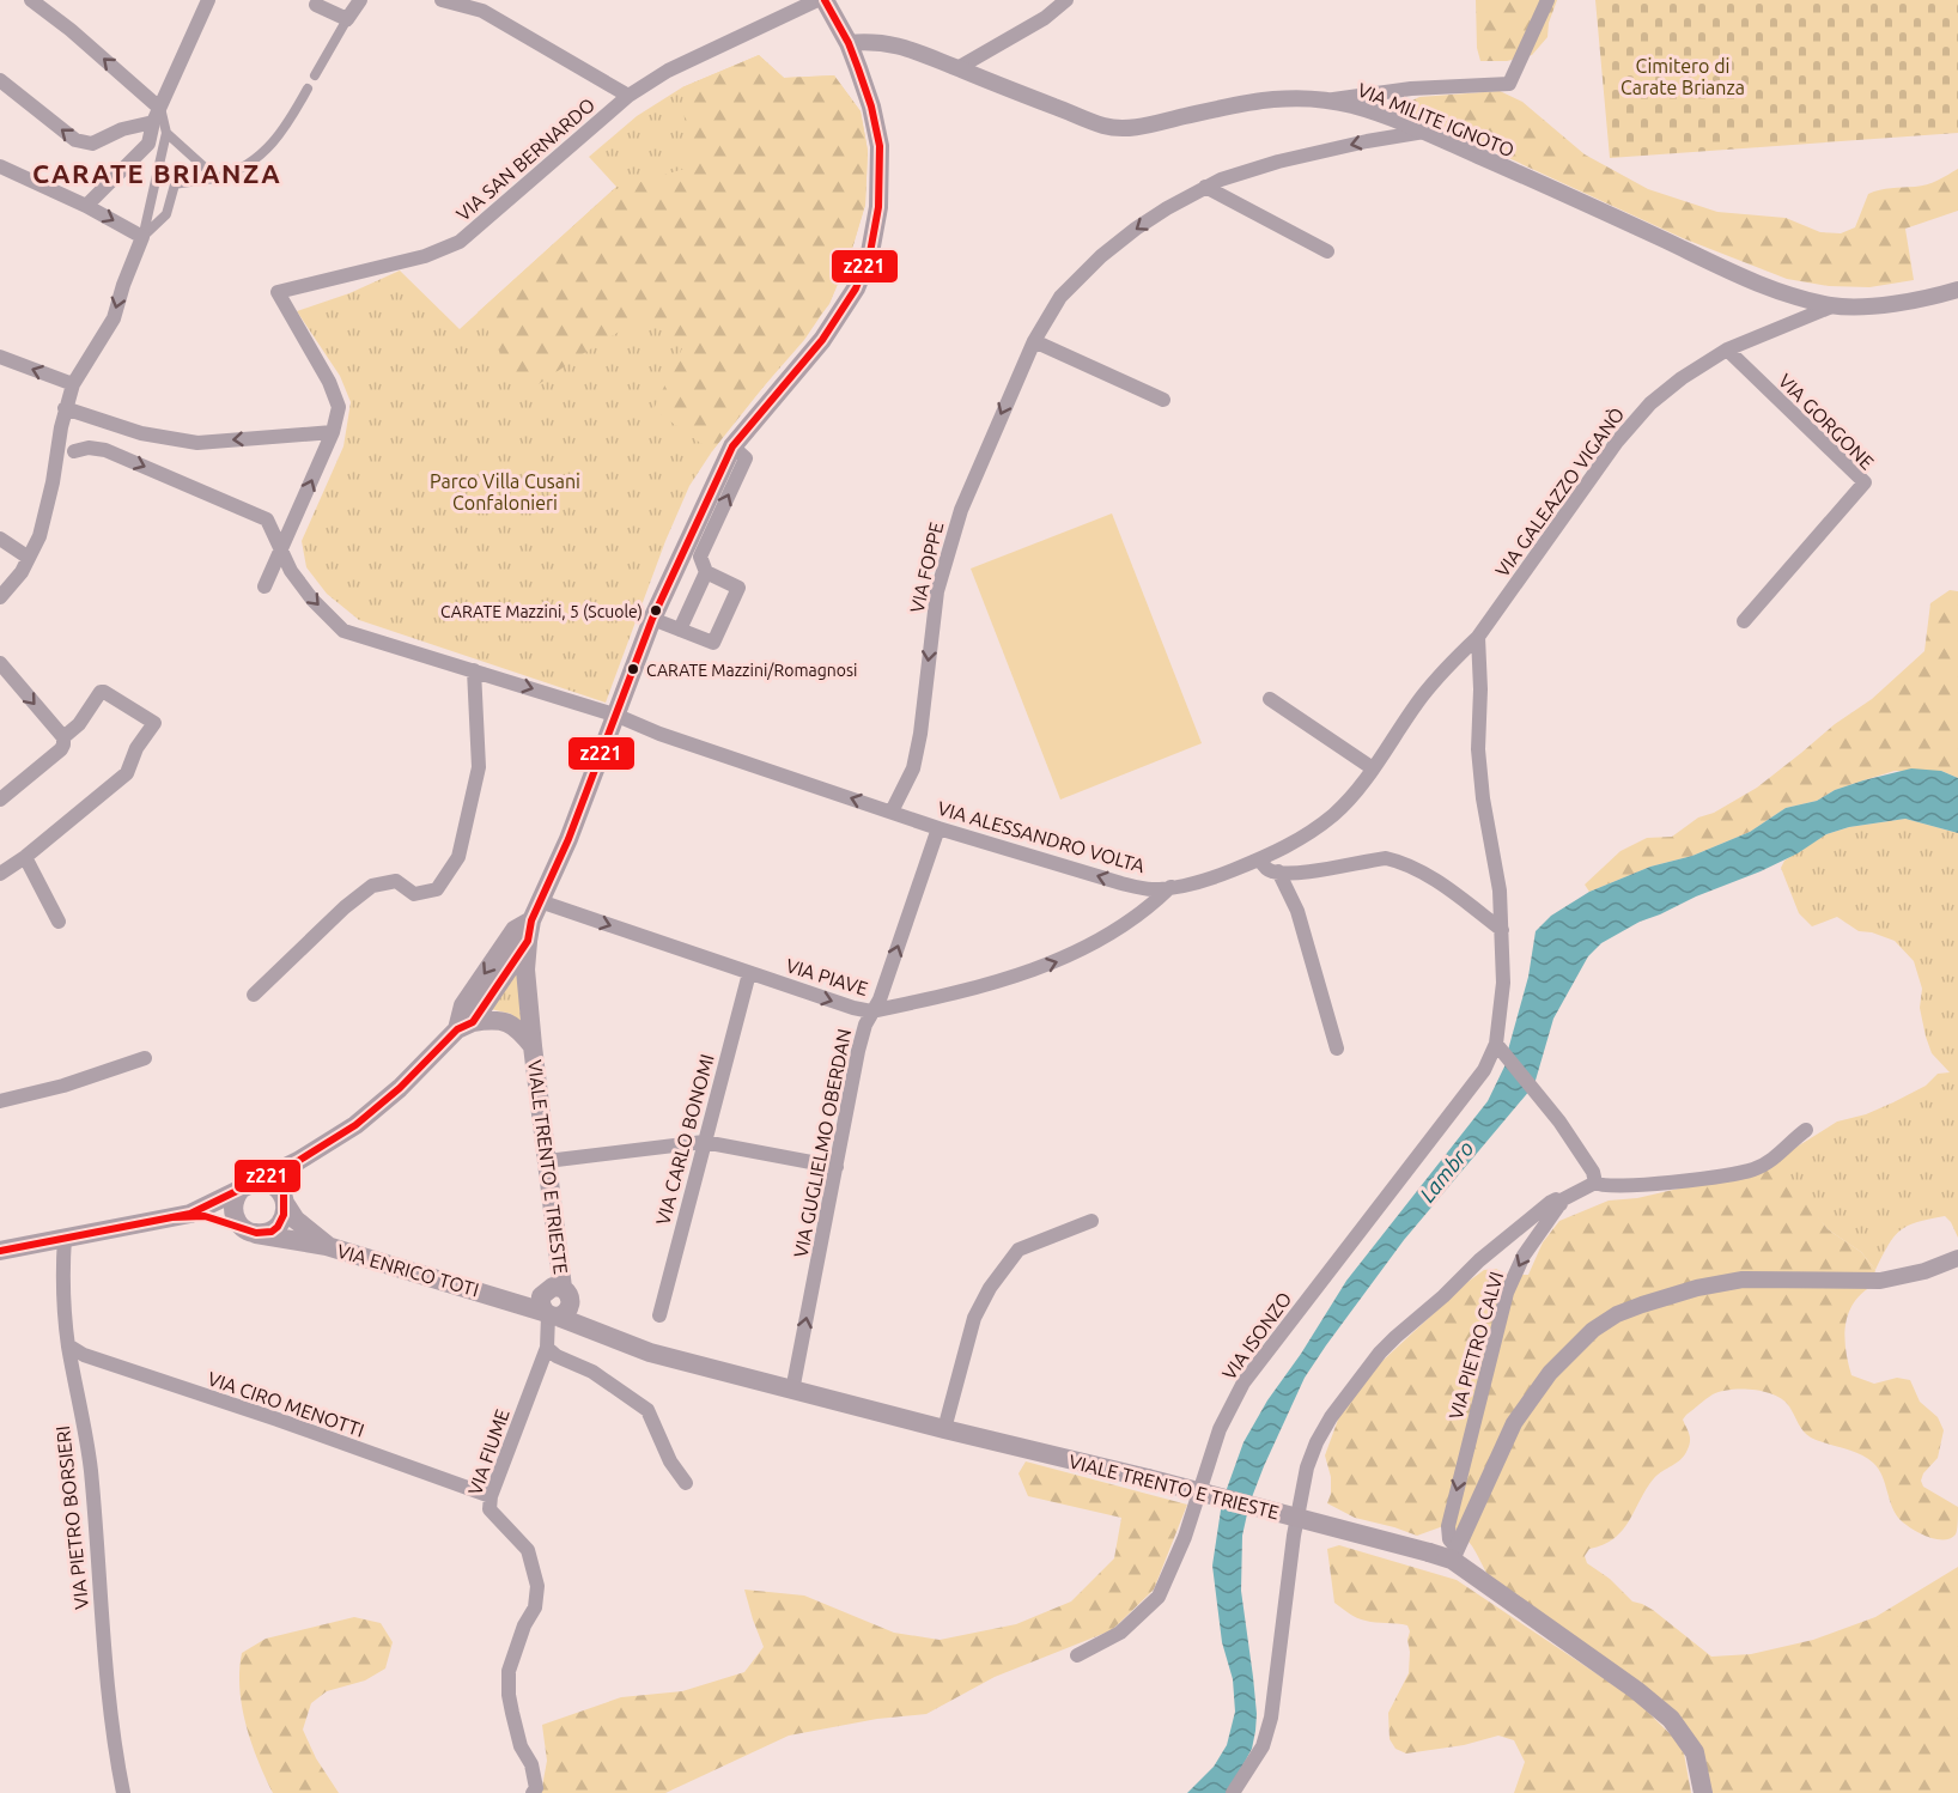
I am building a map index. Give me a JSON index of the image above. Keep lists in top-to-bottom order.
{
  "streets": {
    "main road": ["VIALE TRENTO E TRIESTE", "VIA ENRICO TOTI"],
    "street": [
      "VIA MILITE IGNOTO",
      "VIA SAN BERNARDO",
      "VIA GORGONE",
      "VIA GALEAZZO VIGANÒ",
      "VIA FOPPE",
      "VIA ALESSANDRO VOLTA",
      "VIA PIAVE",
      "VIA CARLO BONOMI",
      "VIA GUGLIELMO OBERDAN",
      "VIA ISONZO",
      "VIA PIETRO CALVI",
      "VIA CIRO MENOTTI",
      "VIA FIUME",
      "VIA PIETRO BORSIERI"
    ]
  },
  "crossings": [
    ["VIA MILITE IGNOTO", "VIA GALEAZZO VIGANÒ"],
    ["VIA MILITE IGNOTO", "VIA FOPPE"],
    ["VIA MILITE IGNOTO", "VIALE TRENTO E TRIESTE"],
    ["VIA GORGONE", "VIA GALEAZZO VIGANÒ"],
    ["VIA GALEAZZO VIGANÒ", "VIA ALESSANDRO VOLTA"],
    ["VIA FOPPE", "VIA ALESSANDRO VOLTA"],
    ["VIA ALESSANDRO VOLTA", "VIA PIAVE"],
    ["VIA ALESSANDRO VOLTA", "VIA GUGLIELMO OBERDAN"],
    ["VIA ALESSANDRO VOLTA", "VIALE TRENTO E TRIESTE"],
    ["VIA PIAVE", "VIA CARLO BONOMI"],
    ["VIA PIAVE", "VIA GUGLIELMO OBERDAN"],
    ["VIA PIAVE", "VIALE TRENTO E TRIESTE"],
    ["VIA GUGLIELMO OBERDAN", "VIALE TRENTO E TRIESTE"],
    ["VIALE TRENTO E TRIESTE", "VIA ENRICO TOTI"],
    ["VIALE TRENTO E TRIESTE", "VIA PIETRO CALVI"],
    ["VIALE TRENTO E TRIESTE", "VIA FIUME"],
    ["VIA ENRICO TOTI", "VIA FIUME"],
    ["VIA CIRO MENOTTI", "VIA FIUME"],
    ["VIA CIRO MENOTTI", "VIA PIETRO BORSIERI"]
  ],
  "one_way": ["VIA FOPPE", "VIA PIAVE", "VIA GUGLIELMO OBERDAN"],
  "districts": ["CARATE BRIANZA"],
  "water": ["Lambro"],
  "parks": ["Cimitero di Carate Brianza", "Parco Villa Cusani Confalonieri"],
  "places": ["CARATE Mazzini, 5 (Scuole)", "CARATE Mazzini/Romagnosi"],
  "lines": ["transit line z221"]
}
